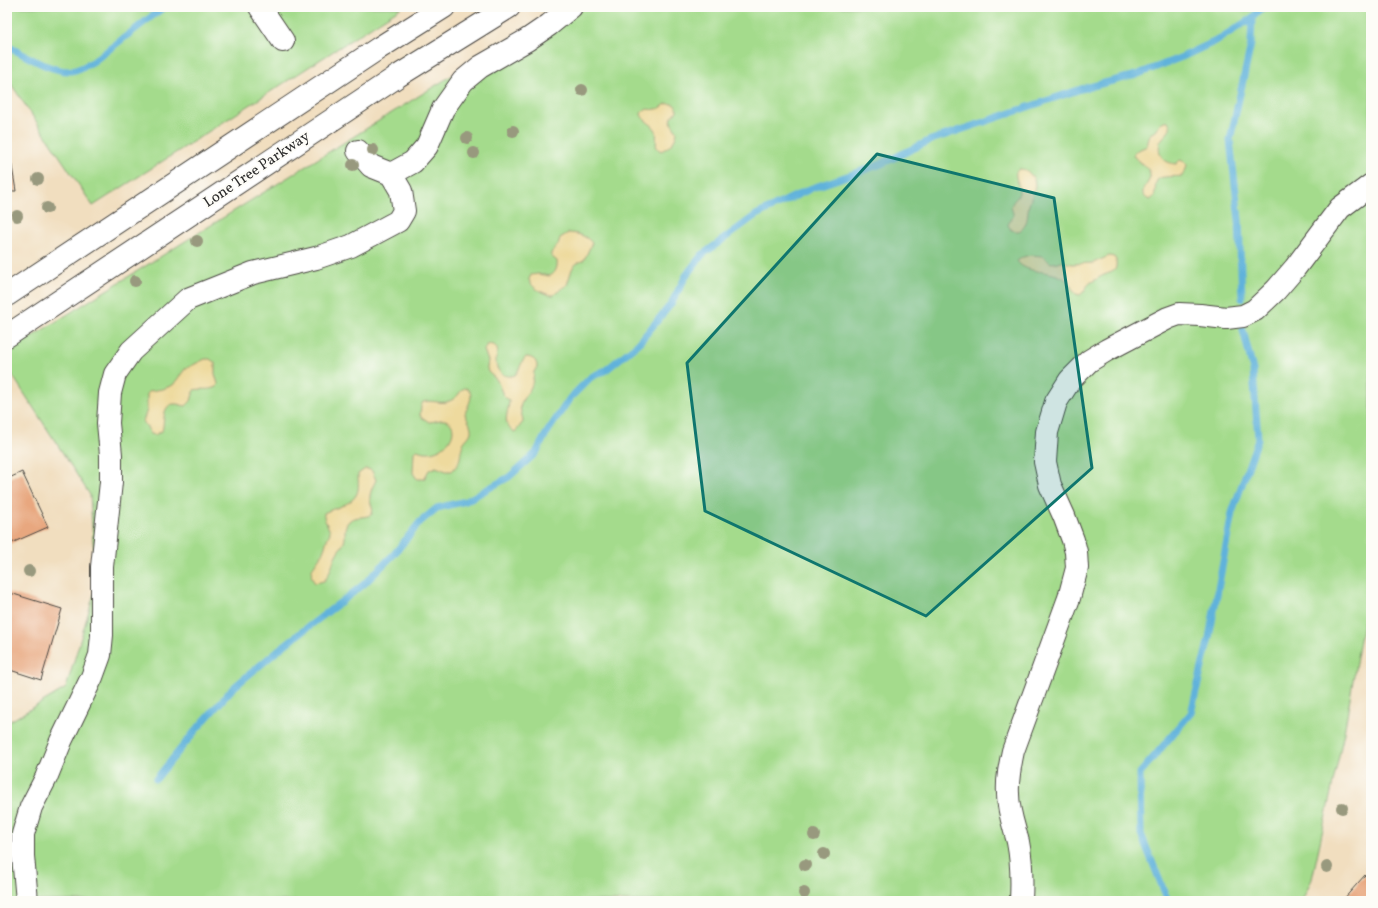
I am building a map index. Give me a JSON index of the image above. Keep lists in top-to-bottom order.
{
  "streets": {
    "street": ["Lone Tree Parkway"]
  }
}
